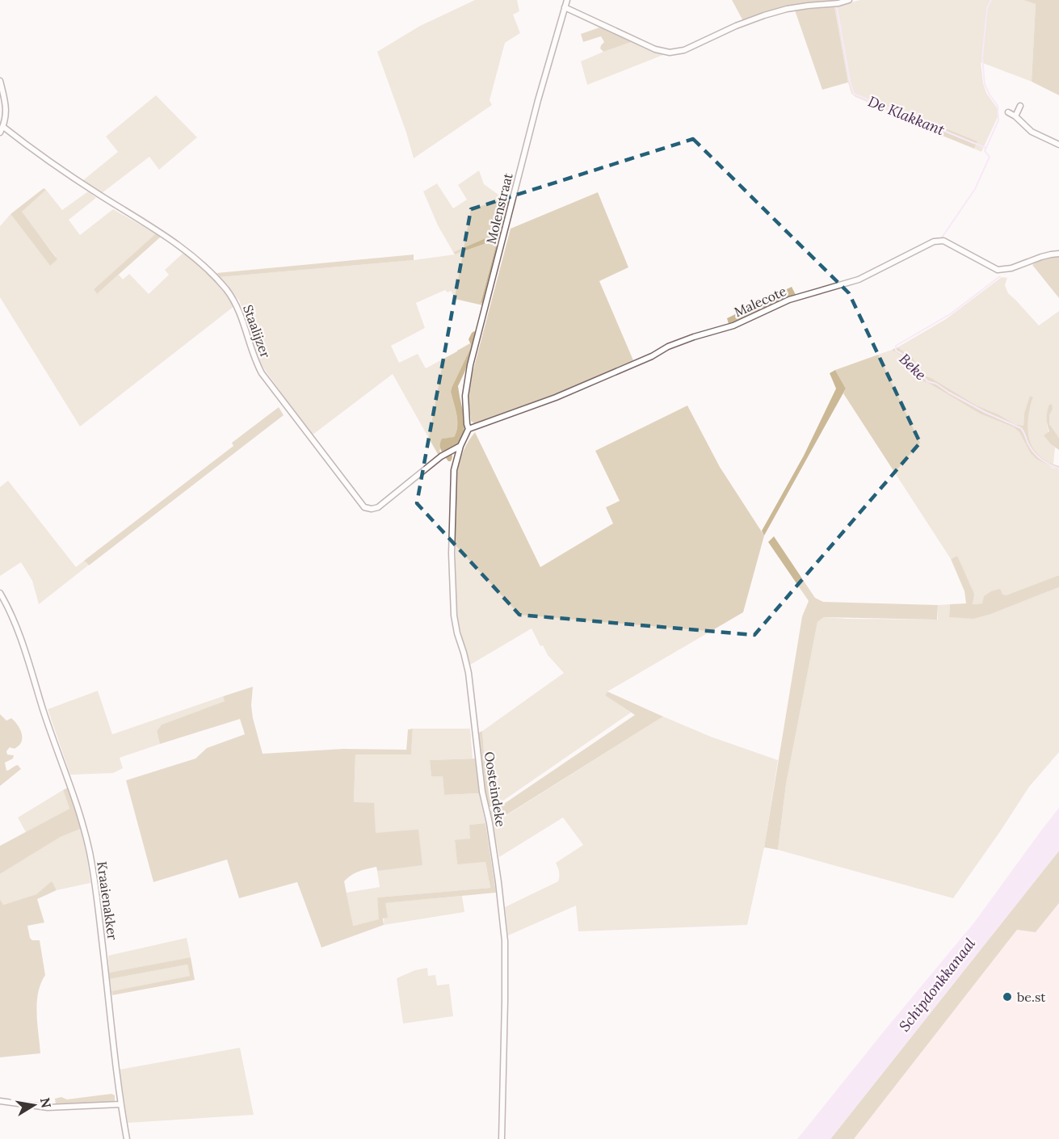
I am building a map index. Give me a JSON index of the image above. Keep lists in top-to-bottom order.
{
  "streets": {
    "street": [
      "Molenstraat",
      "Malecote",
      "Staalijzer",
      "Oosteindeke",
      "Kraaienakker"
    ]
  },
  "crossings": [
    ["Molenstraat", "Malecote"],
    ["Molenstraat", "Oosteindeke"],
    ["Malecote", "Oosteindeke"],
    ["Staalijzer", "Oosteindeke"]
  ],
  "water": ["De Klakkant", "Beke", "Schipdonkkanaal"],
  "places": ["be.st"],
  "north": "right"
}
